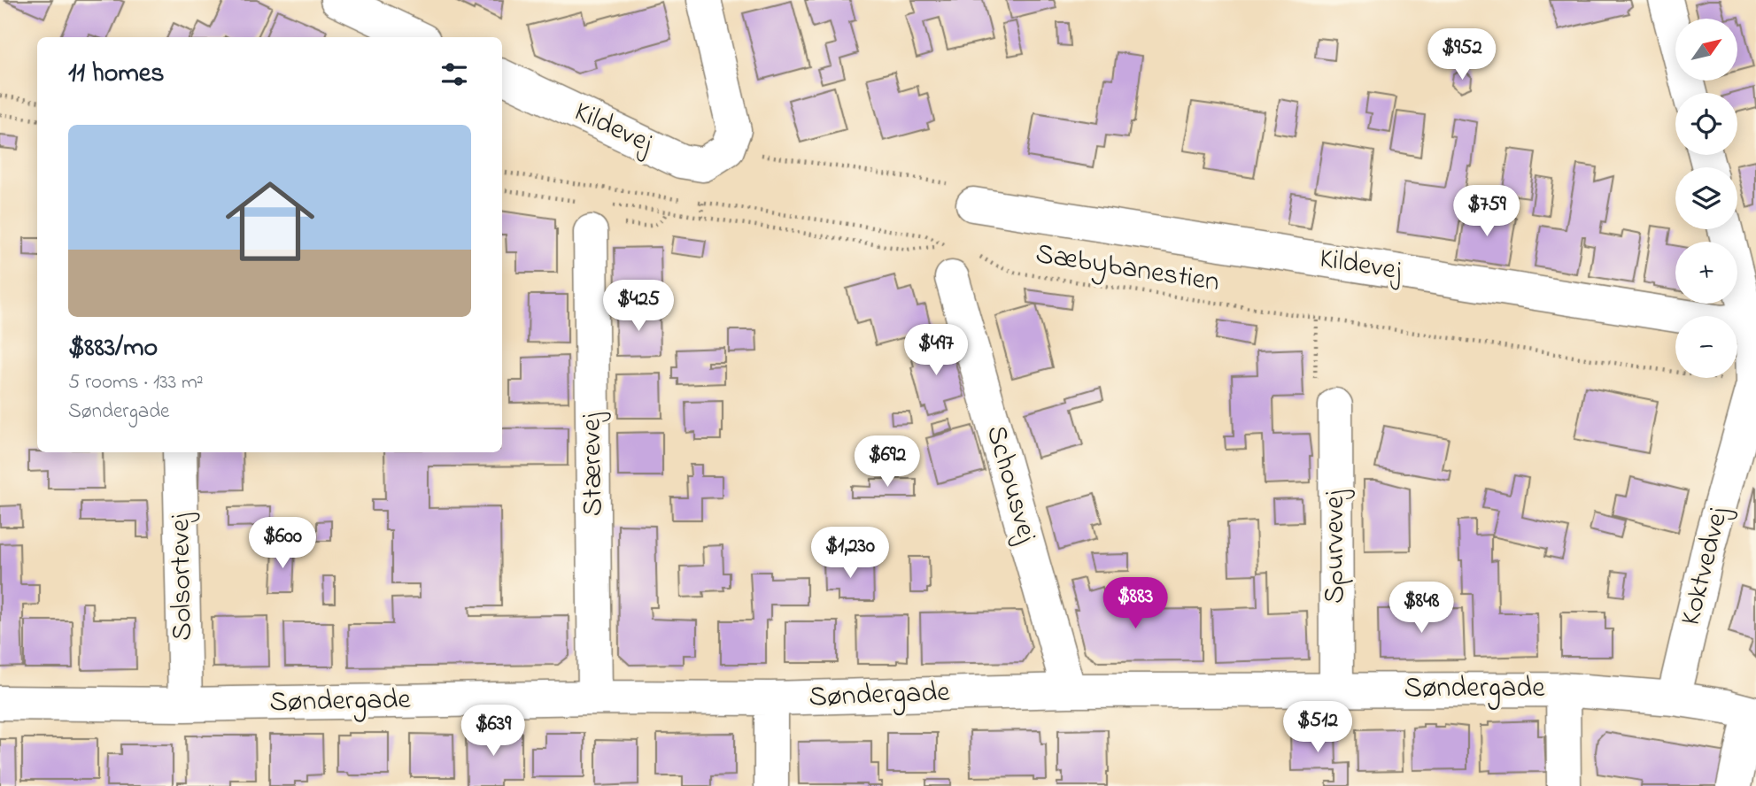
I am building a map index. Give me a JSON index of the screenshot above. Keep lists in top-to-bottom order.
{
  "streets": {
    "street": [
      "Kildevej",
      "Stærevej",
      "Schousvej",
      "Spurvevej",
      "Koktvedvej",
      "Solsortevej",
      "Søndergade"
    ],
    "path": ["Sæbybanestien"]
  },
  "crossings": [
    ["Kildevej", "Koktvedvej"],
    ["Sæbybanestien", "Koktvedvej"],
    ["Stærevej", "Søndergade"],
    ["Schousvej", "Søndergade"],
    ["Spurvevej", "Søndergade"],
    ["Koktvedvej", "Søndergade"],
    ["Solsortevej", "Søndergade"]
  ],
  "north": "top right",
  "page": {
    "map_buttons": ["+", "−"],
    "price": [
      "$952",
      "$759",
      "$425",
      "$497",
      "$692",
      "$600",
      "$1,230",
      "$883",
      "$848",
      "$512",
      "$639"
    ],
    "heading": "11 homes",
    "list": [
      {
        "name": "$883/mo",
        "note": "5 rooms · 133 m² · Søndergade"
      }
    ]
  }
}
